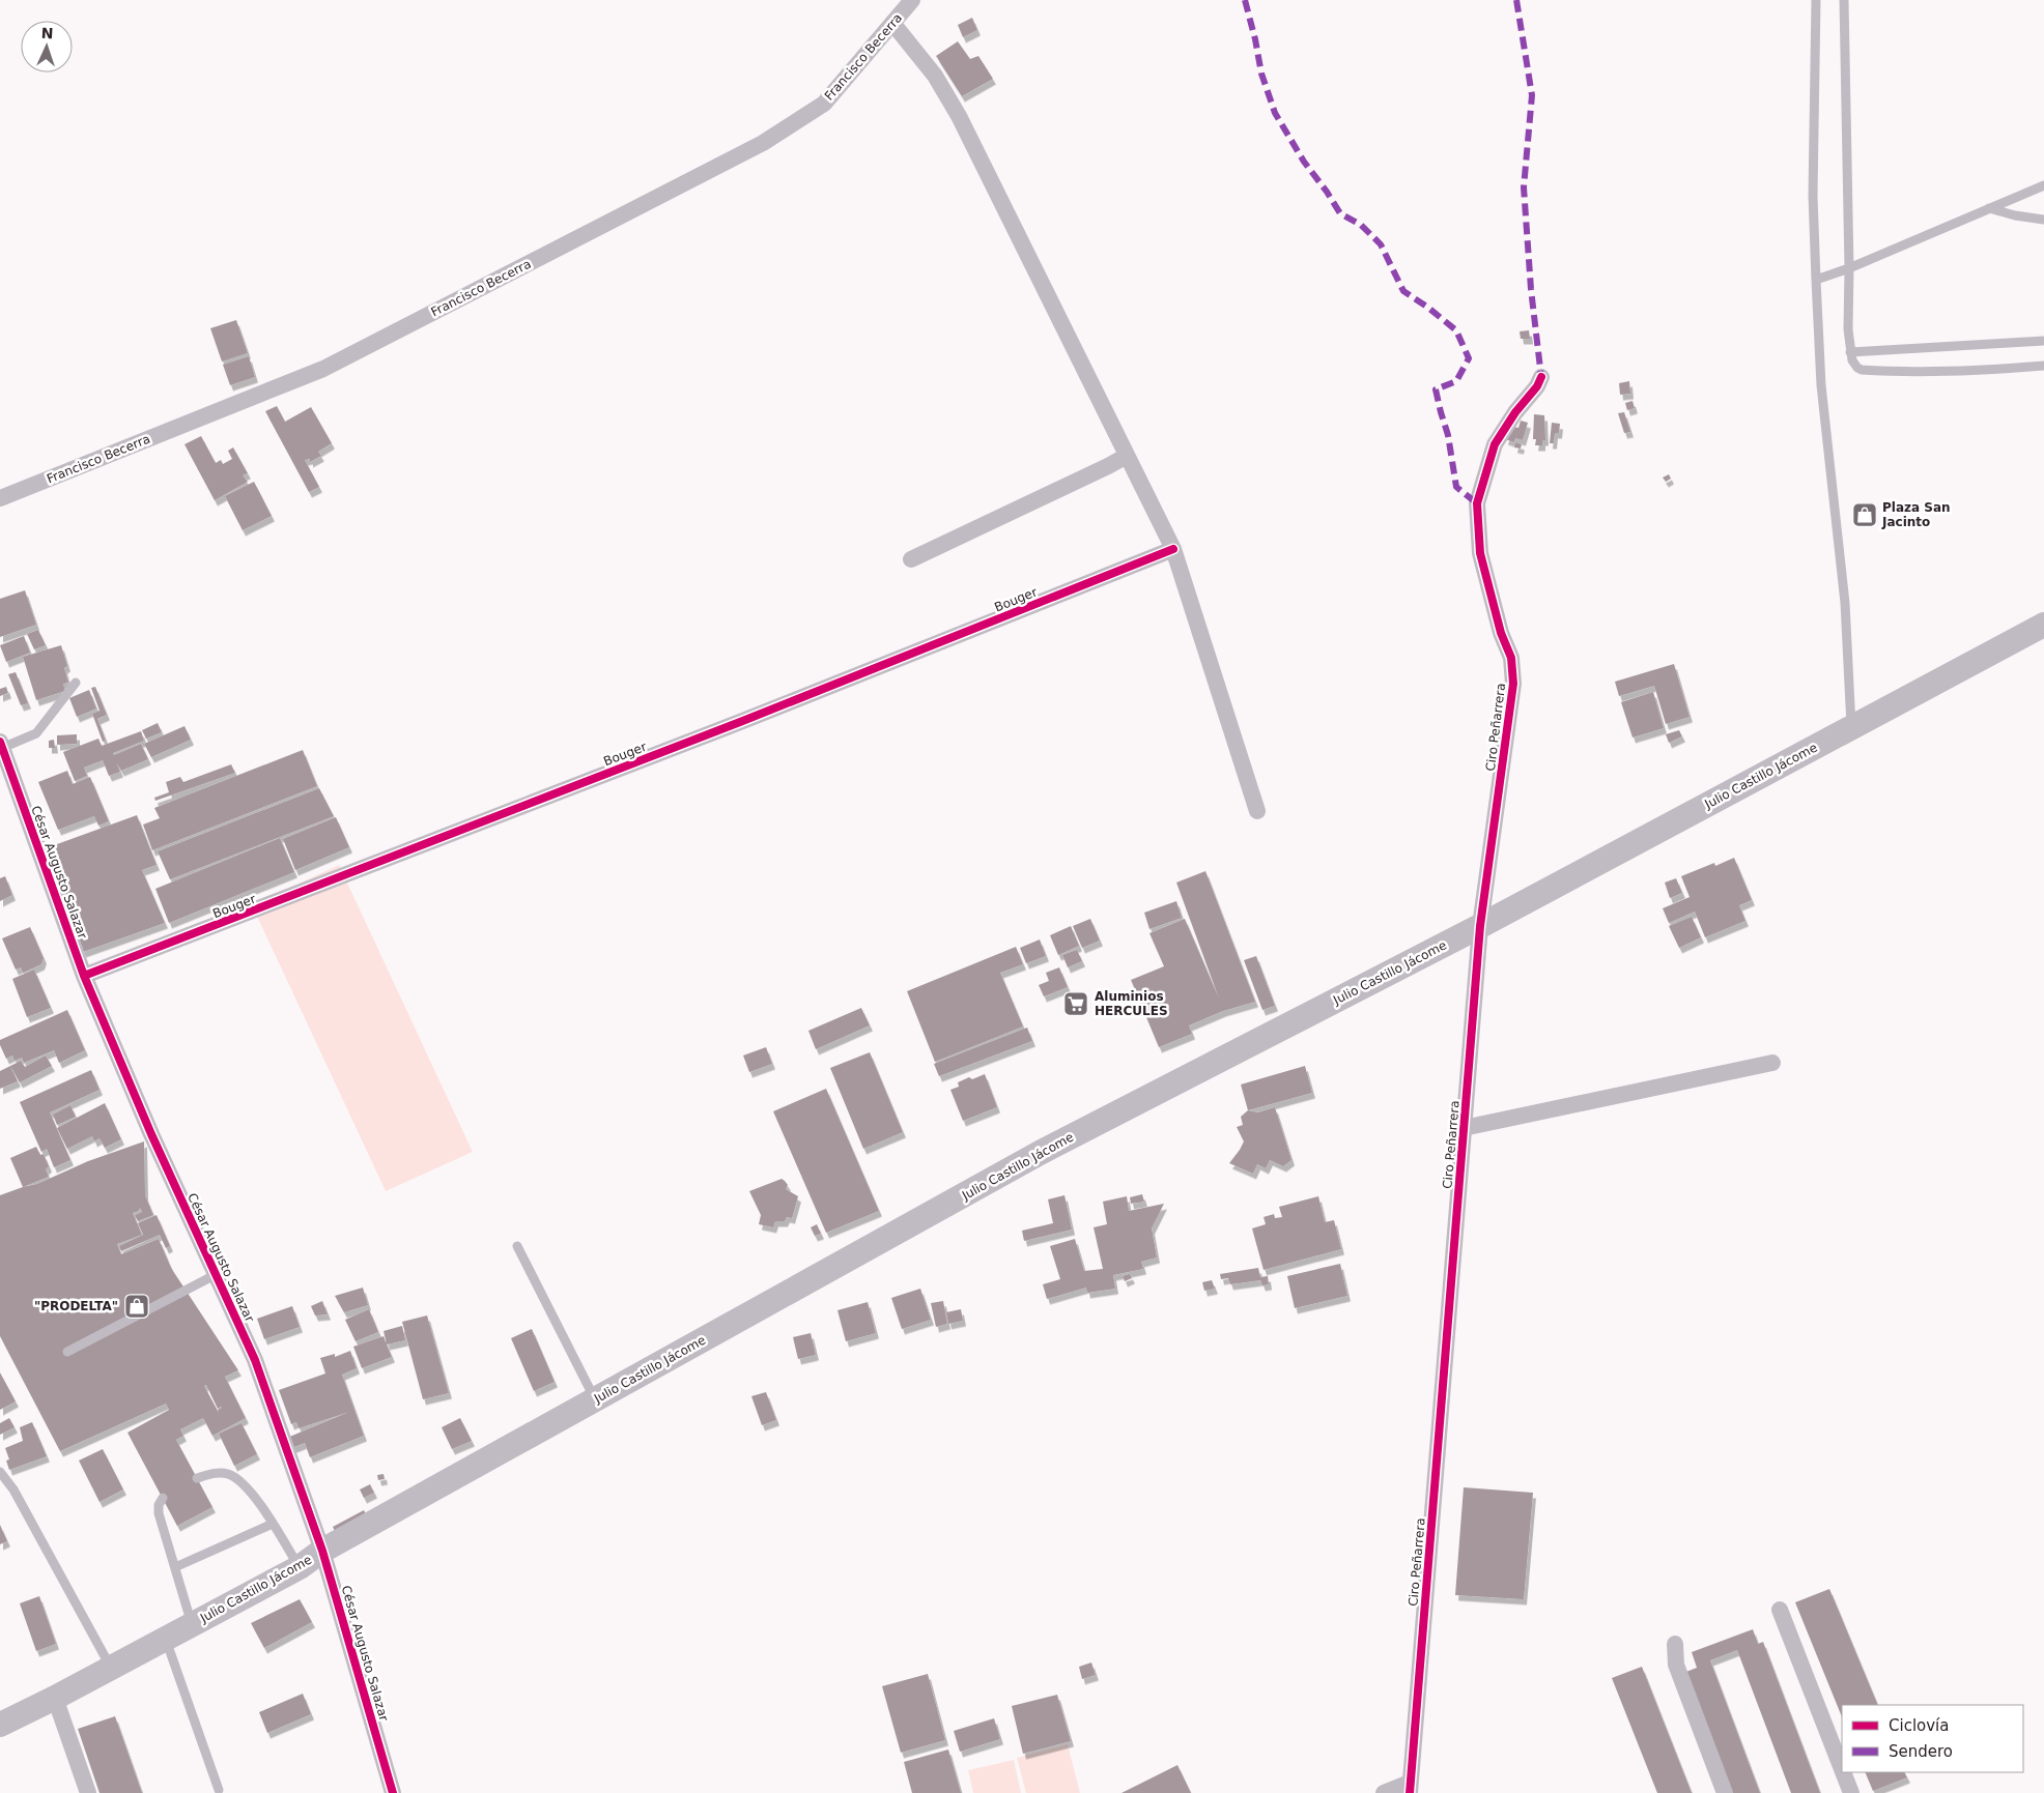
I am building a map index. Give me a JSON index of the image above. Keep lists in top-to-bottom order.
{
  "streets": {
    "main road": ["Julio Castillo Jácome"],
    "street": [
      "Francisco Becerra",
      "Bouger",
      "Ciro Peñarrera",
      "César Augusto Salazar"
    ]
  },
  "crossings": [
    ["Bouger", "César Augusto Salazar"],
    ["Ciro Peñarrera", "Julio Castillo Jácome"],
    ["Julio Castillo Jácome", "César Augusto Salazar"]
  ],
  "places": {
    "shop": ["Plaza San Jacinto", "\"PRODELTA\""],
    "supermarket": ["Aluminios HERCULES"]
  },
  "legend": ["Ciclovía", "Sendero"],
  "north": "top"
}
